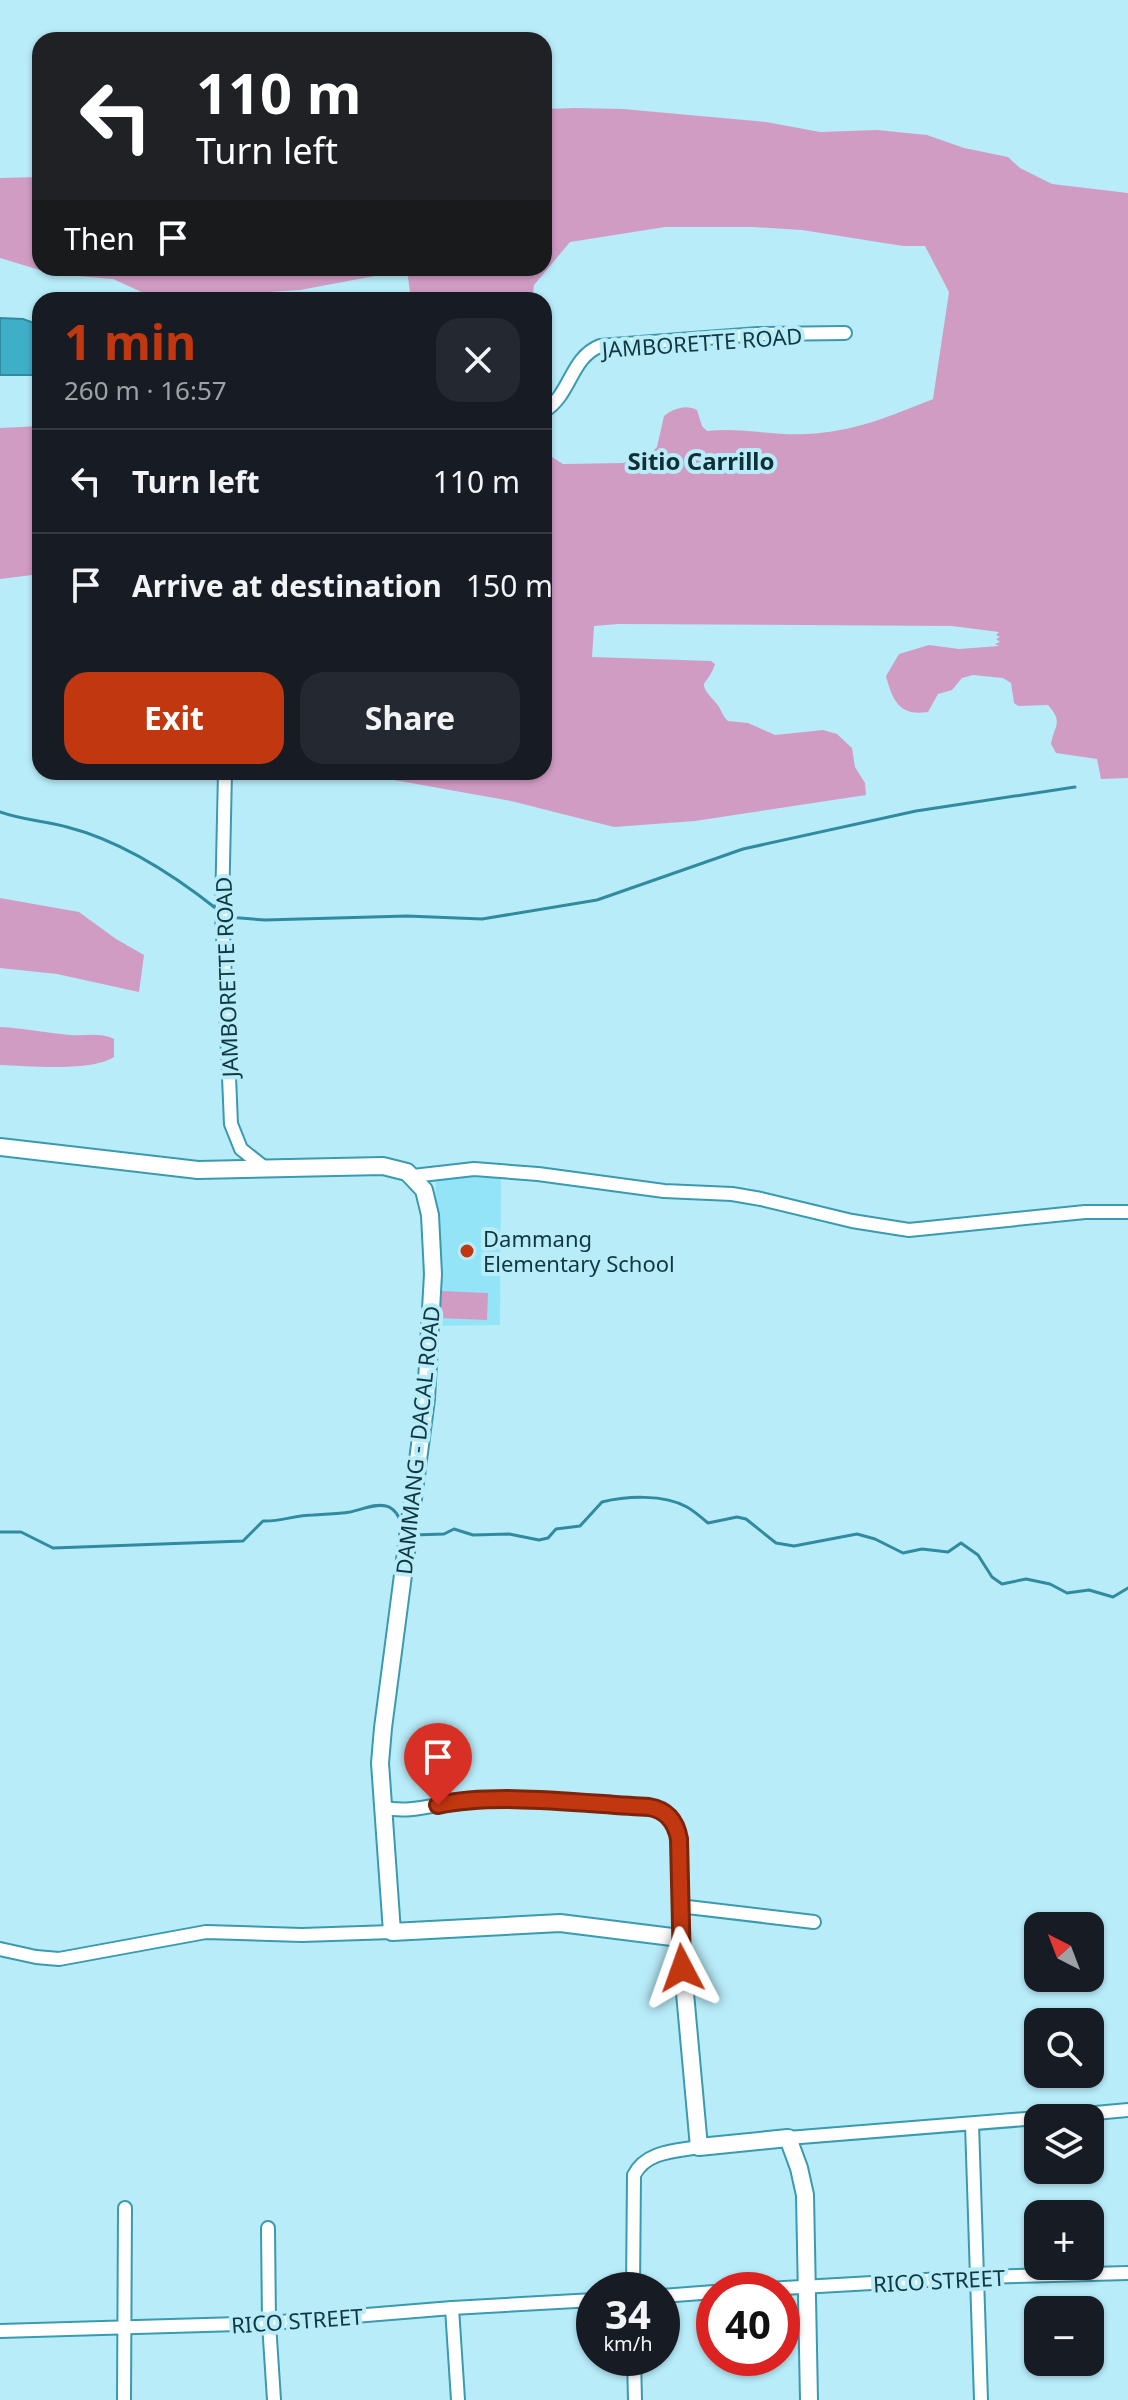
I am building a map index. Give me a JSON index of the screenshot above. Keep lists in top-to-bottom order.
{
  "streets": {
    "street": ["JAMBORETTE ROAD", "DAMMANG - DACAL ROAD", "RICO STREET"]
  },
  "districts": ["Sitio Carrillo"],
  "places": ["Dammang Elementary School"],
  "north": "top left",
  "page": {
    "turn": ["110 m", "Turn left"],
    "then": "Then",
    "heading": ["1 min", "260 m · 16:57"],
    "list": [
      {
        "name": "Turn left",
        "value": "110 m"
      },
      {
        "name": "Arrive at destination",
        "value": "150 m"
      }
    ],
    "buttons": ["Exit", "Share"],
    "map_buttons": ["+", "−"],
    "speed": "34 km/h",
    "limit": "40"
  }
}
